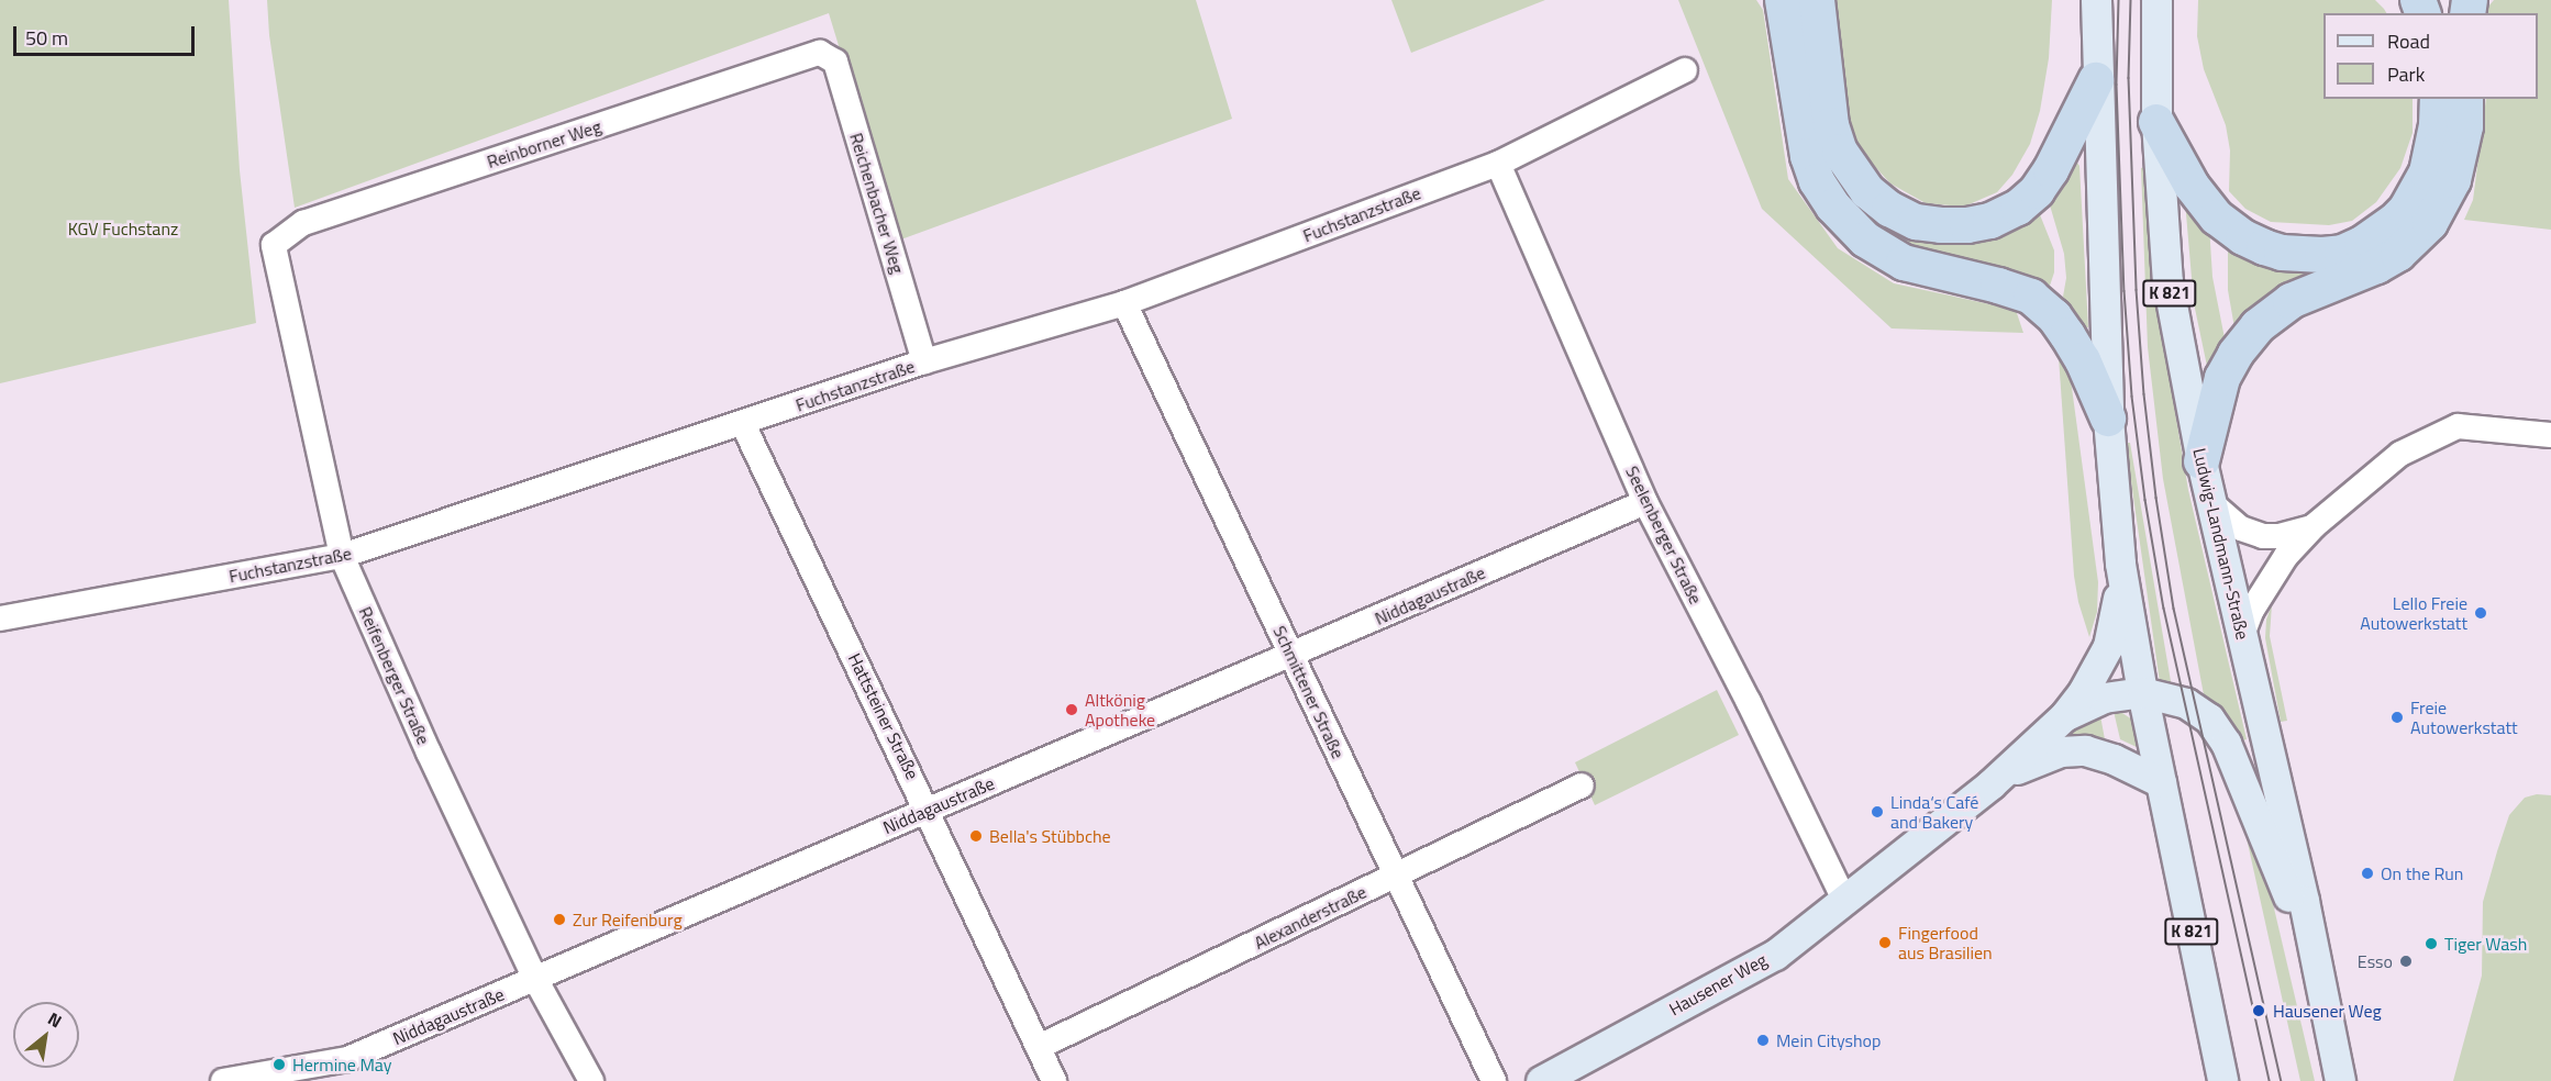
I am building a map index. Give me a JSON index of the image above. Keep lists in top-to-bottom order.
{
  "streets": {
    "main road": ["K 821", "Ludwig-Landmann-Straße", "Hausener Weg"],
    "street": [
      "Reinborner Weg",
      "Reichenbacher Weg",
      "Fuchstanzstraße",
      "Seelenberger Straße",
      "Niddagaustraße",
      "Reifenberger Straße",
      "Schmittener Straße",
      "Hattsteiner Straße",
      "Alexanderstraße"
    ]
  },
  "crossings": [
    ["Reinborner Weg", "Reichenbacher Weg"],
    ["Reinborner Weg", "Reifenberger Straße"],
    ["Reichenbacher Weg", "Fuchstanzstraße"],
    ["Fuchstanzstraße", "Seelenberger Straße"],
    ["Fuchstanzstraße", "Reifenberger Straße"],
    ["Fuchstanzstraße", "Schmittener Straße"],
    ["Fuchstanzstraße", "Hattsteiner Straße"],
    ["Seelenberger Straße", "Niddagaustraße"],
    ["Seelenberger Straße", "Hausener Weg"],
    ["Niddagaustraße", "Reifenberger Straße"],
    ["Niddagaustraße", "Schmittener Straße"],
    ["Niddagaustraße", "Hattsteiner Straße"],
    ["Schmittener Straße", "Alexanderstraße"],
    ["Hattsteiner Straße", "Alexanderstraße"]
  ],
  "parks": ["KGV Fuchstanz"],
  "places": [
    "Lello Freie Autowerkstatt",
    "Altkönig Apotheke",
    "Freie Autowerkstatt",
    "Linda‘s Café and Bakery",
    "Bella's Stübbche",
    "On the Run",
    "Zur Reifenburg",
    "Fingerfood aus Brasilien",
    "Tiger Wash",
    "Esso",
    "Hausener Weg",
    "Mein Cityshop",
    "Hermine May"
  ],
  "legend": ["Road", "Park"],
  "scale_bar": "50 m",
  "north": "top right"
}
